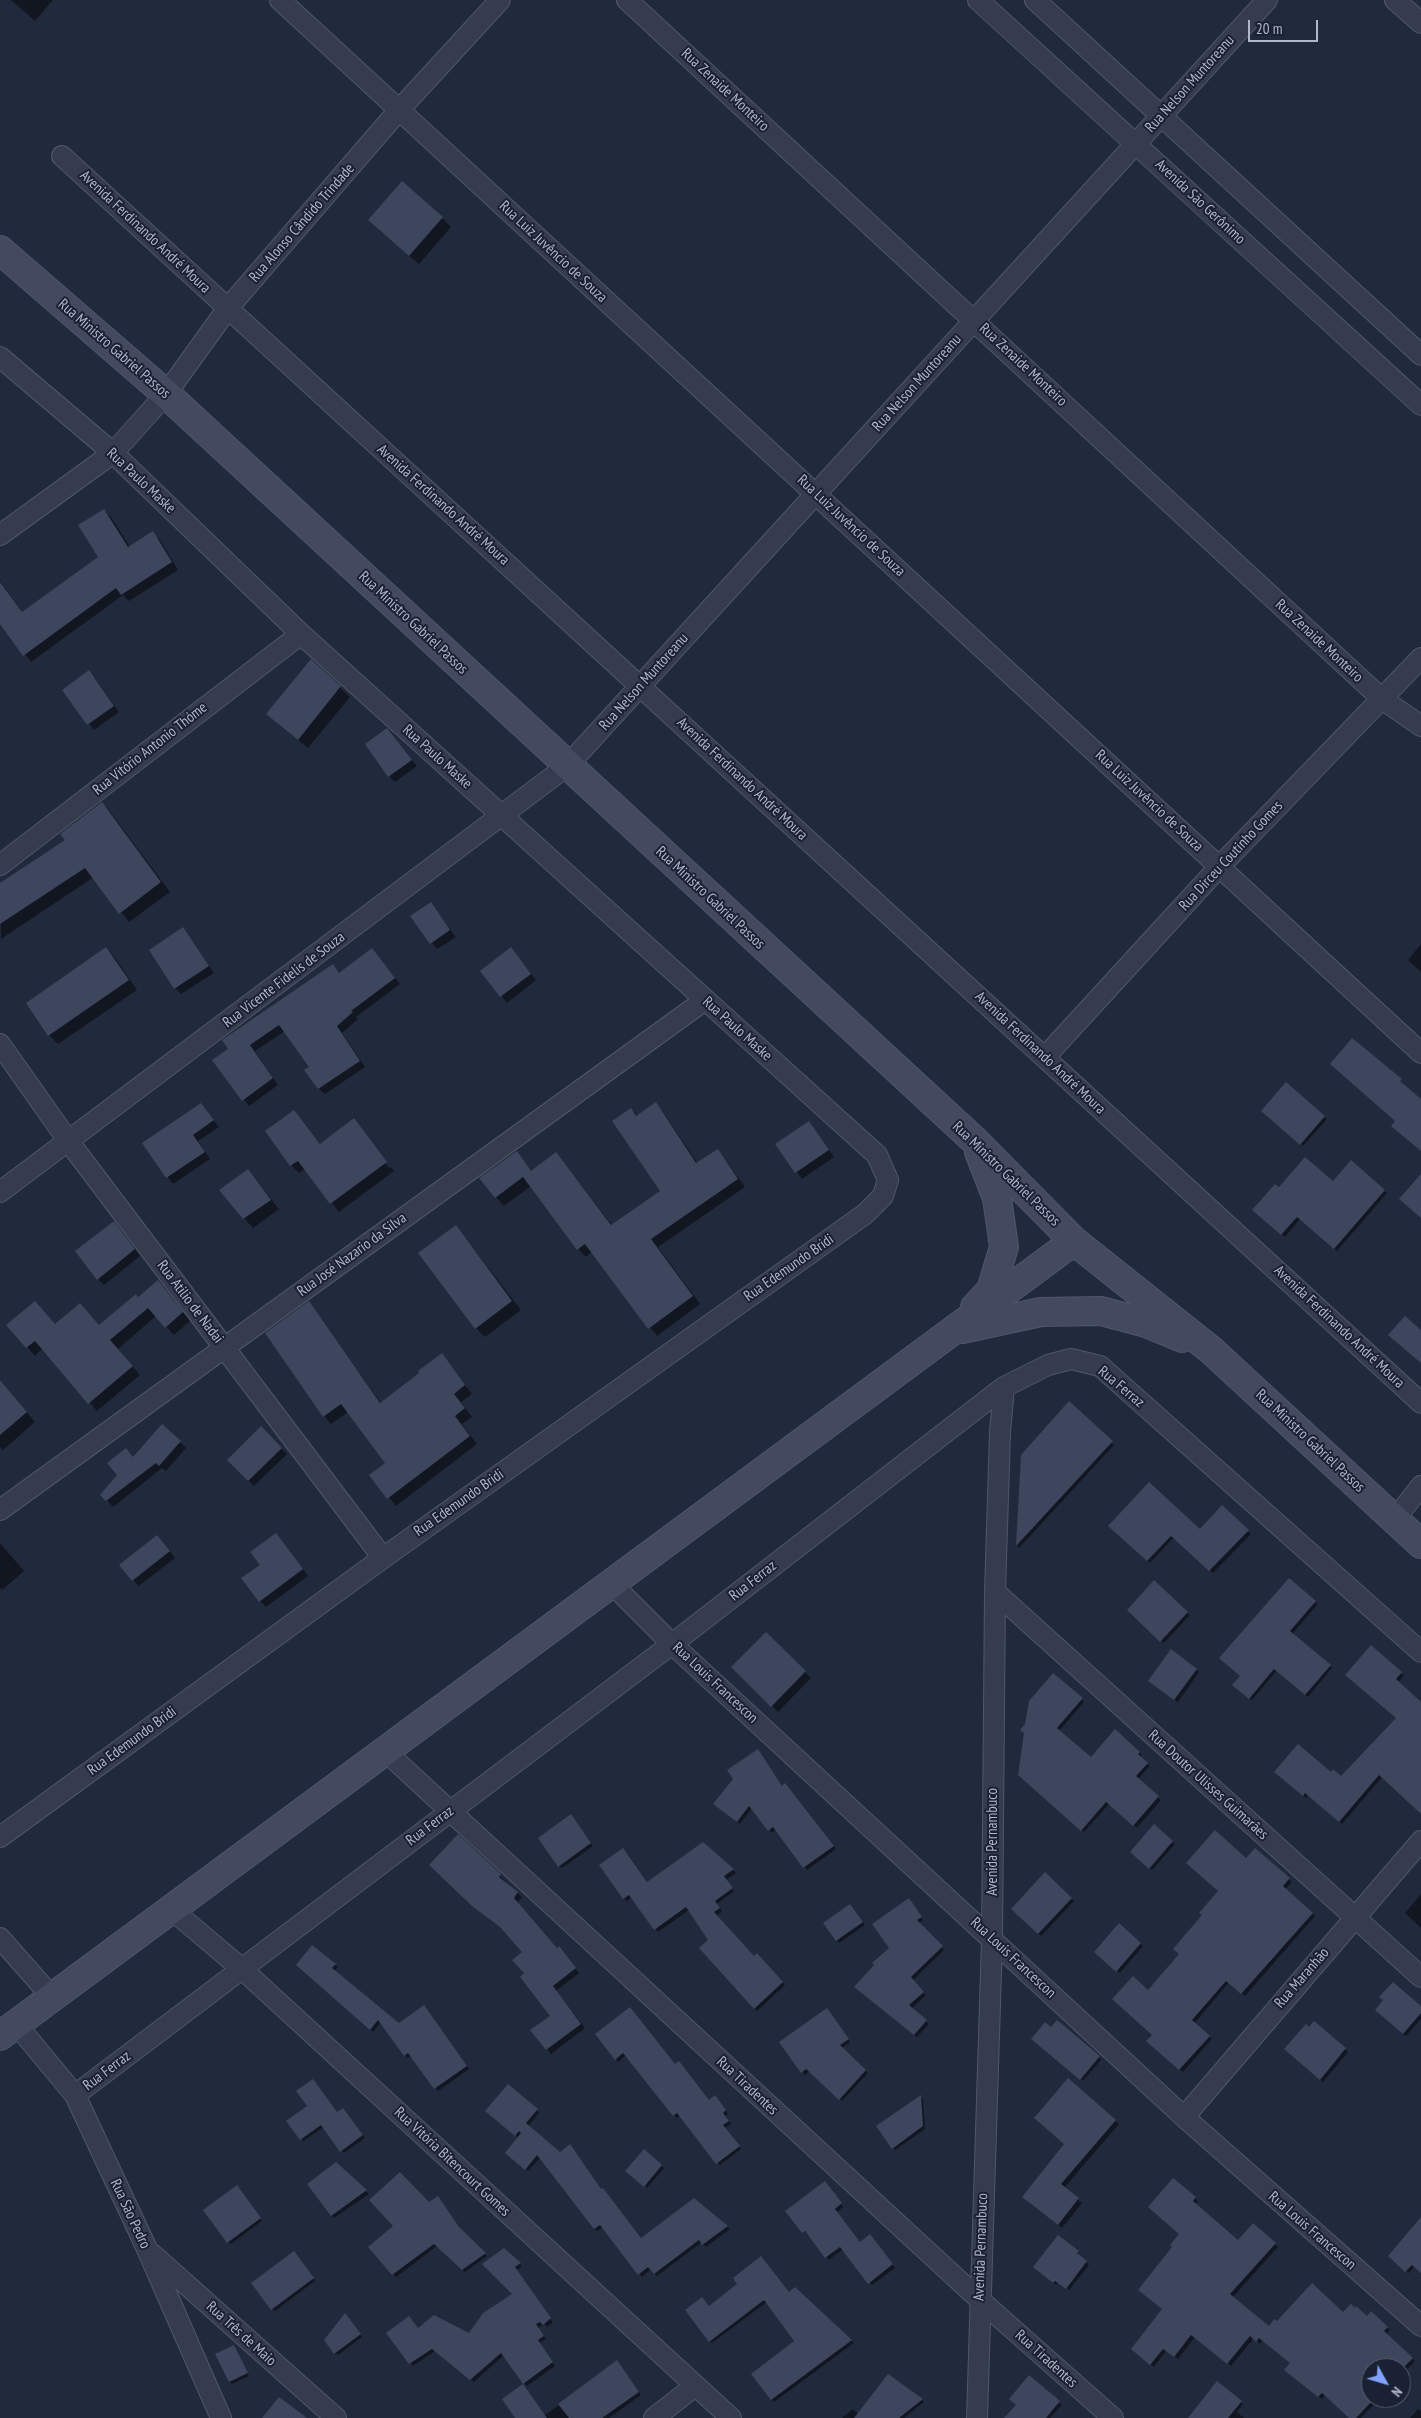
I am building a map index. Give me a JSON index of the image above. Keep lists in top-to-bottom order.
{
  "streets": {
    "main road": ["Rua Ministro Gabriel Passos"],
    "street": [
      "Rua Nelson Muntoreanu",
      "Rua Zenaide Monteiro",
      "Avenida São Gerônimo",
      "Rua Alonso Cândido Trindade",
      "Avenida Ferdinando André Moura",
      "Rua Luiz Juvêncio de Souza",
      "Rua Paulo Maske",
      "Rua Vitório Antonio Thóme",
      "Rua Dirceu Coutinho Gomes",
      "Rua Vicente Fidelis de Souza",
      "Rua José Nazario da Silva",
      "Rua Edemundo Bridi",
      "Rua Atilio de Nadai",
      "Rua Ferraz",
      "Rua Louis Francescon",
      "Rua Doutor Ulisses Guimarães",
      "Avenida Pernambuco",
      "Rua Maranhão",
      "Rua Tiradentes",
      "Rua Vitória Bitencourt Gomes",
      "Rua São Pedro",
      "Rua Três de Maio"
    ]
  },
  "crossings": [
    ["Rua Nelson Muntoreanu", "Rua Zenaide Monteiro"],
    ["Rua Nelson Muntoreanu", "Avenida São Gerônimo"],
    ["Rua Nelson Muntoreanu", "Avenida Ferdinando André Moura"],
    ["Rua Nelson Muntoreanu", "Rua Luiz Juvêncio de Souza"],
    ["Rua Nelson Muntoreanu", "Rua Ministro Gabriel Passos"],
    ["Rua Nelson Muntoreanu", "Rua Vicente Fidelis de Souza"],
    ["Rua Zenaide Monteiro", "Rua Dirceu Coutinho Gomes"],
    ["Rua Alonso Cândido Trindade", "Avenida Ferdinando André Moura"],
    ["Rua Alonso Cândido Trindade", "Rua Luiz Juvêncio de Souza"],
    ["Rua Alonso Cândido Trindade", "Rua Ministro Gabriel Passos"],
    ["Rua Alonso Cândido Trindade", "Rua Paulo Maske"],
    ["Avenida Ferdinando André Moura", "Rua Dirceu Coutinho Gomes"],
    ["Rua Luiz Juvêncio de Souza", "Rua Dirceu Coutinho Gomes"],
    ["Rua Ministro Gabriel Passos", "Rua Vicente Fidelis de Souza"],
    ["Rua Paulo Maske", "Rua Vitório Antonio Thóme"],
    ["Rua Paulo Maske", "Rua Vicente Fidelis de Souza"],
    ["Rua Paulo Maske", "Rua José Nazario da Silva"],
    ["Rua Paulo Maske", "Rua Edemundo Bridi"],
    ["Rua Vicente Fidelis de Souza", "Rua Atilio de Nadai"],
    ["Rua José Nazario da Silva", "Rua Atilio de Nadai"],
    ["Rua Edemundo Bridi", "Rua Atilio de Nadai"],
    ["Rua Ferraz", "Rua Louis Francescon"],
    ["Rua Ferraz", "Avenida Pernambuco"],
    ["Rua Ferraz", "Rua Tiradentes"],
    ["Rua Ferraz", "Rua Vitória Bitencourt Gomes"],
    ["Rua Ferraz", "Rua São Pedro"],
    ["Rua Louis Francescon", "Avenida Pernambuco"],
    ["Rua Louis Francescon", "Rua Maranhão"],
    ["Rua Doutor Ulisses Guimarães", "Avenida Pernambuco"],
    ["Rua Doutor Ulisses Guimarães", "Rua Maranhão"],
    ["Avenida Pernambuco", "Rua Tiradentes"],
    ["Rua São Pedro", "Rua Três de Maio"]
  ],
  "scale_bar": "20 m",
  "north": "bottom right"
}
